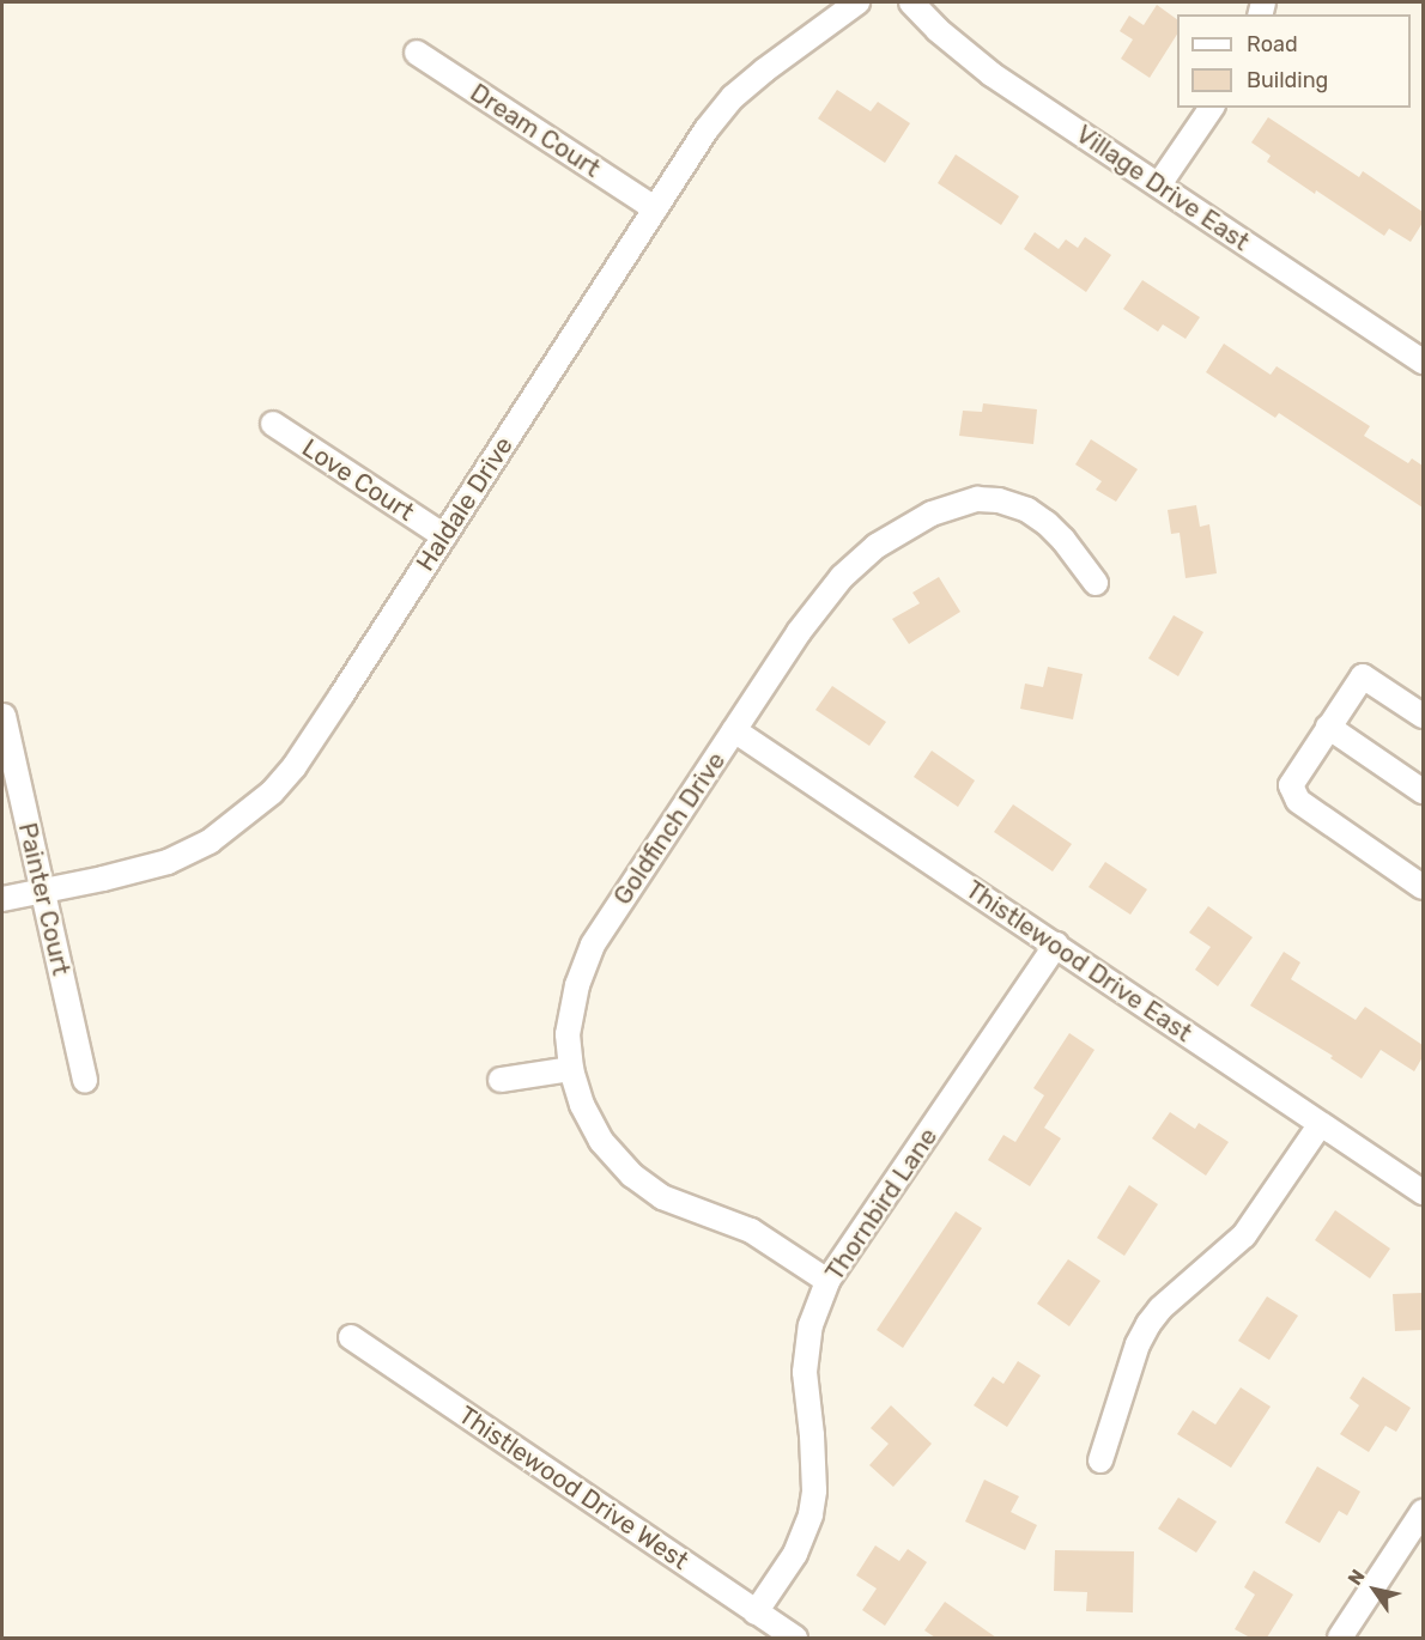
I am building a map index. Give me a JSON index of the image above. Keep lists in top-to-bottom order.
{
  "streets": {
    "street": [
      "Dream Court",
      "Village Drive East",
      "Love Court",
      "Haldale Drive",
      "Goldfinch Drive",
      "Painter Court",
      "Thistlewood Drive East",
      "Thornbird Lane",
      "Thistlewood Drive West"
    ]
  },
  "crossings": [
    ["Dream Court", "Haldale Drive"],
    ["Love Court", "Haldale Drive"],
    ["Haldale Drive", "Painter Court"],
    ["Goldfinch Drive", "Thistlewood Drive East"],
    ["Goldfinch Drive", "Thornbird Lane"],
    ["Thistlewood Drive East", "Thornbird Lane"],
    ["Thornbird Lane", "Thistlewood Drive West"]
  ],
  "legend": ["Road", "Building"],
  "north": "top left"
}
